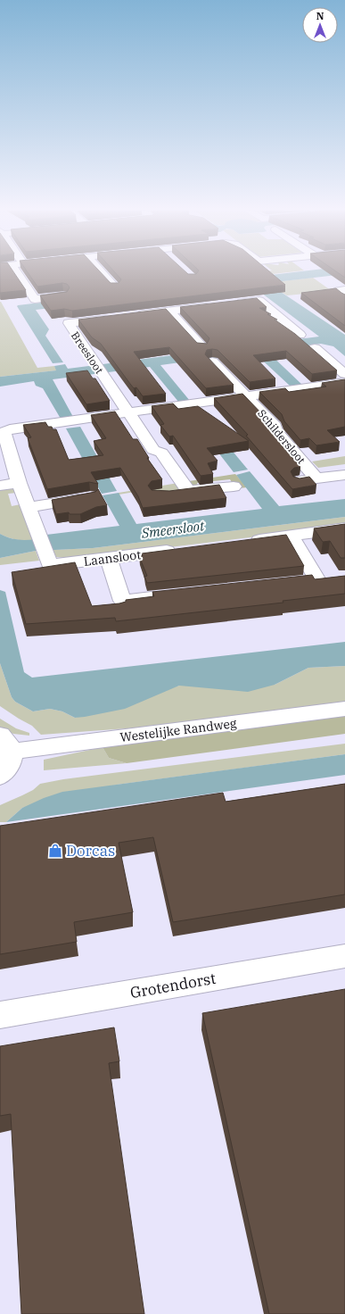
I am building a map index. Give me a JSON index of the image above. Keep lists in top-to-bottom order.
{
  "streets": {
    "street": [
      "Breesloot",
      "Schildersloot",
      "Laansloot",
      "Westelijke Randweg",
      "Grotendorst"
    ]
  },
  "water": ["Smeersloot"],
  "places": {
    "shop": ["Dorcas"]
  },
  "north": "top"
}
